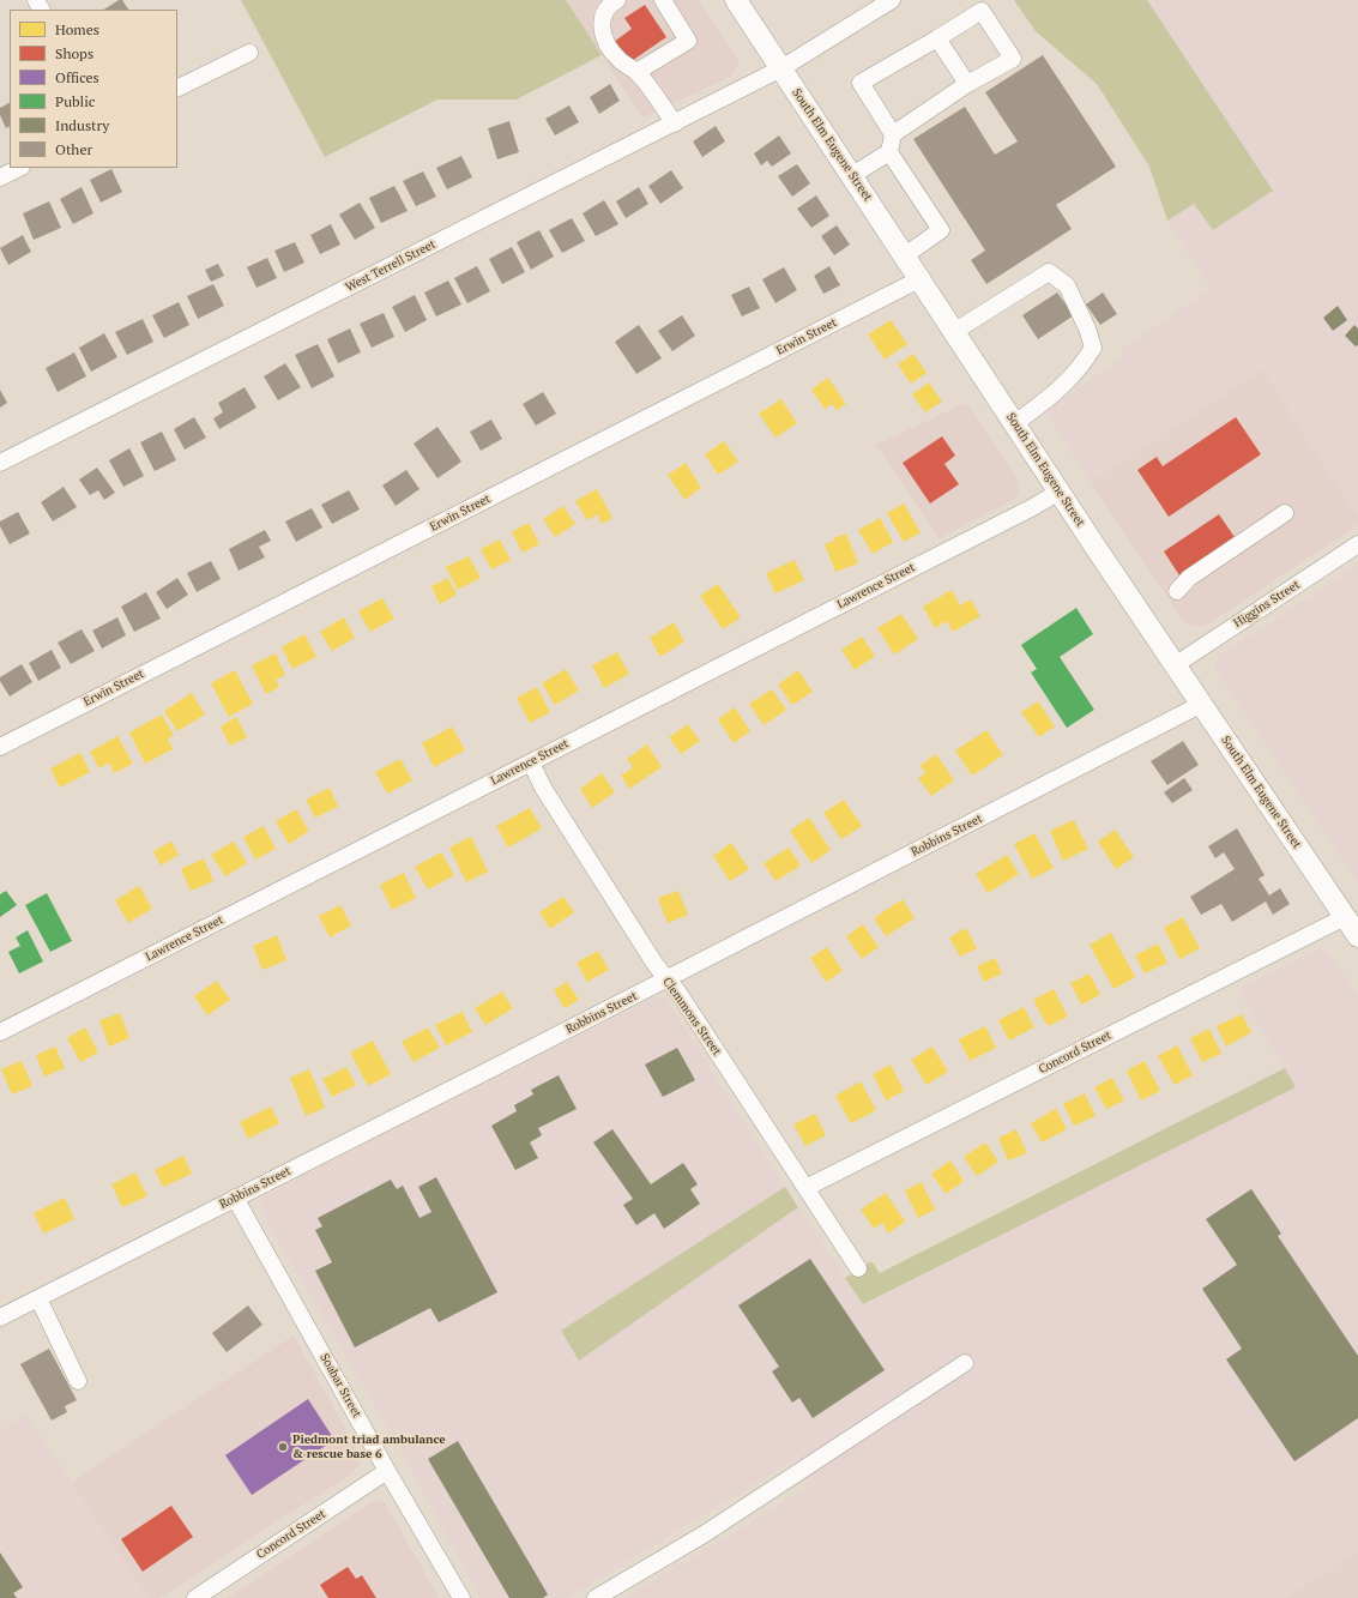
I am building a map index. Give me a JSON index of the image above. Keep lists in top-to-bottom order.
{
  "streets": {
    "main road": ["South Elm Eugene Street"],
    "street": [
      "West Terrell Street",
      "Erwin Street",
      "Lawrence Street",
      "Higgins Street",
      "Robbins Street",
      "Clemmons Street",
      "Concord Street",
      "Soabar Street"
    ]
  },
  "crossings": [
    ["South Elm Eugene Street", "West Terrell Street"],
    ["South Elm Eugene Street", "Erwin Street"],
    ["South Elm Eugene Street", "Lawrence Street"],
    ["South Elm Eugene Street", "Higgins Street"],
    ["South Elm Eugene Street", "Robbins Street"],
    ["South Elm Eugene Street", "Concord Street"],
    ["Lawrence Street", "Clemmons Street"],
    ["Robbins Street", "Clemmons Street"],
    ["Robbins Street", "Soabar Street"],
    ["Clemmons Street", "Concord Street"],
    ["Concord Street", "Soabar Street"]
  ],
  "places": ["Piedmont triad ambulance & rescue base 6"],
  "legend": [
    "Homes",
    "Shops",
    "Offices",
    "Public",
    "Industry",
    "Other"
  ]
}
